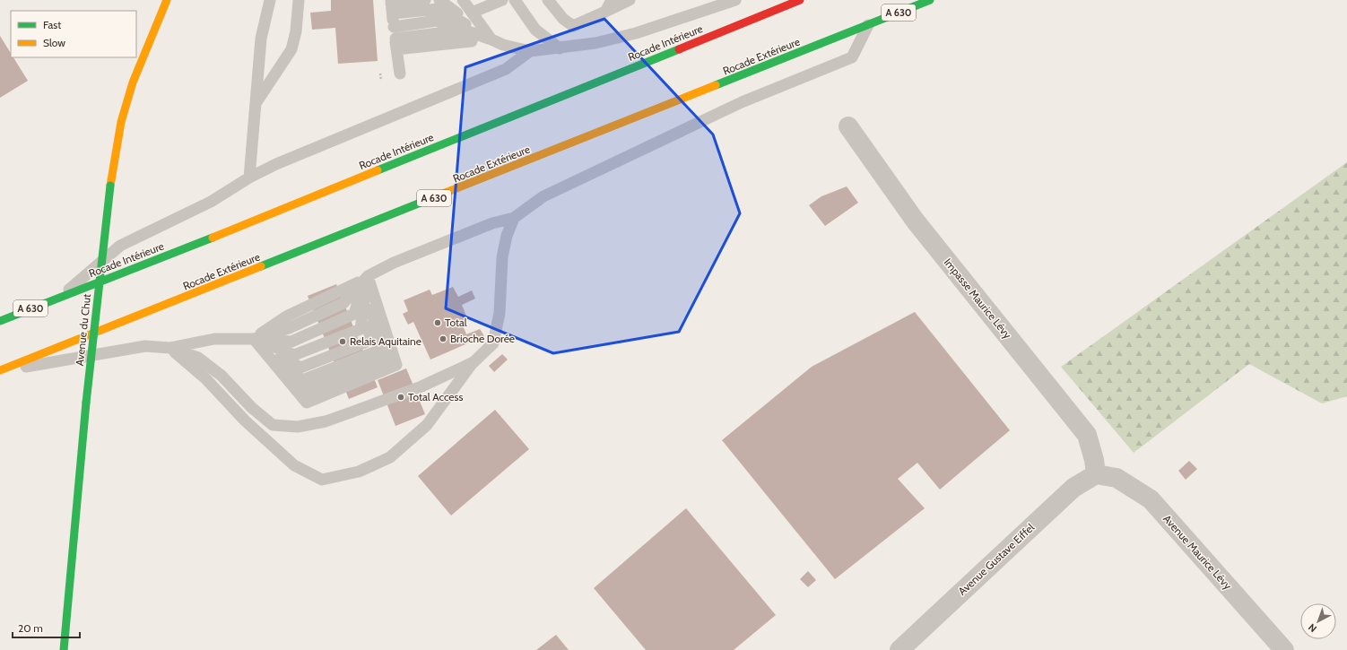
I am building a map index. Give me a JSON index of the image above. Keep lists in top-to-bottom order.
{
  "streets": {
    "main road": [
      "A 630",
      "Rocade Intérieure",
      "Rocade Extérieure",
      "Avenue du Chut"
    ],
    "street": ["Impasse Maurice Lévy", "Avenue Maurice Lévy", "Avenue Gustave Eiffel"]
  },
  "crossings": [
    ["Impasse Maurice Lévy", "Avenue Maurice Lévy"],
    ["Impasse Maurice Lévy", "Avenue Gustave Eiffel"],
    ["Avenue Maurice Lévy", "Avenue Gustave Eiffel"]
  ],
  "places": [
    "Total",
    "Brioche Dorée",
    "Relais Aquitaine",
    "Total Access"
  ],
  "legend": ["Fast", "Slow"],
  "scale_bar": "20 m",
  "north": "bottom left"
}
